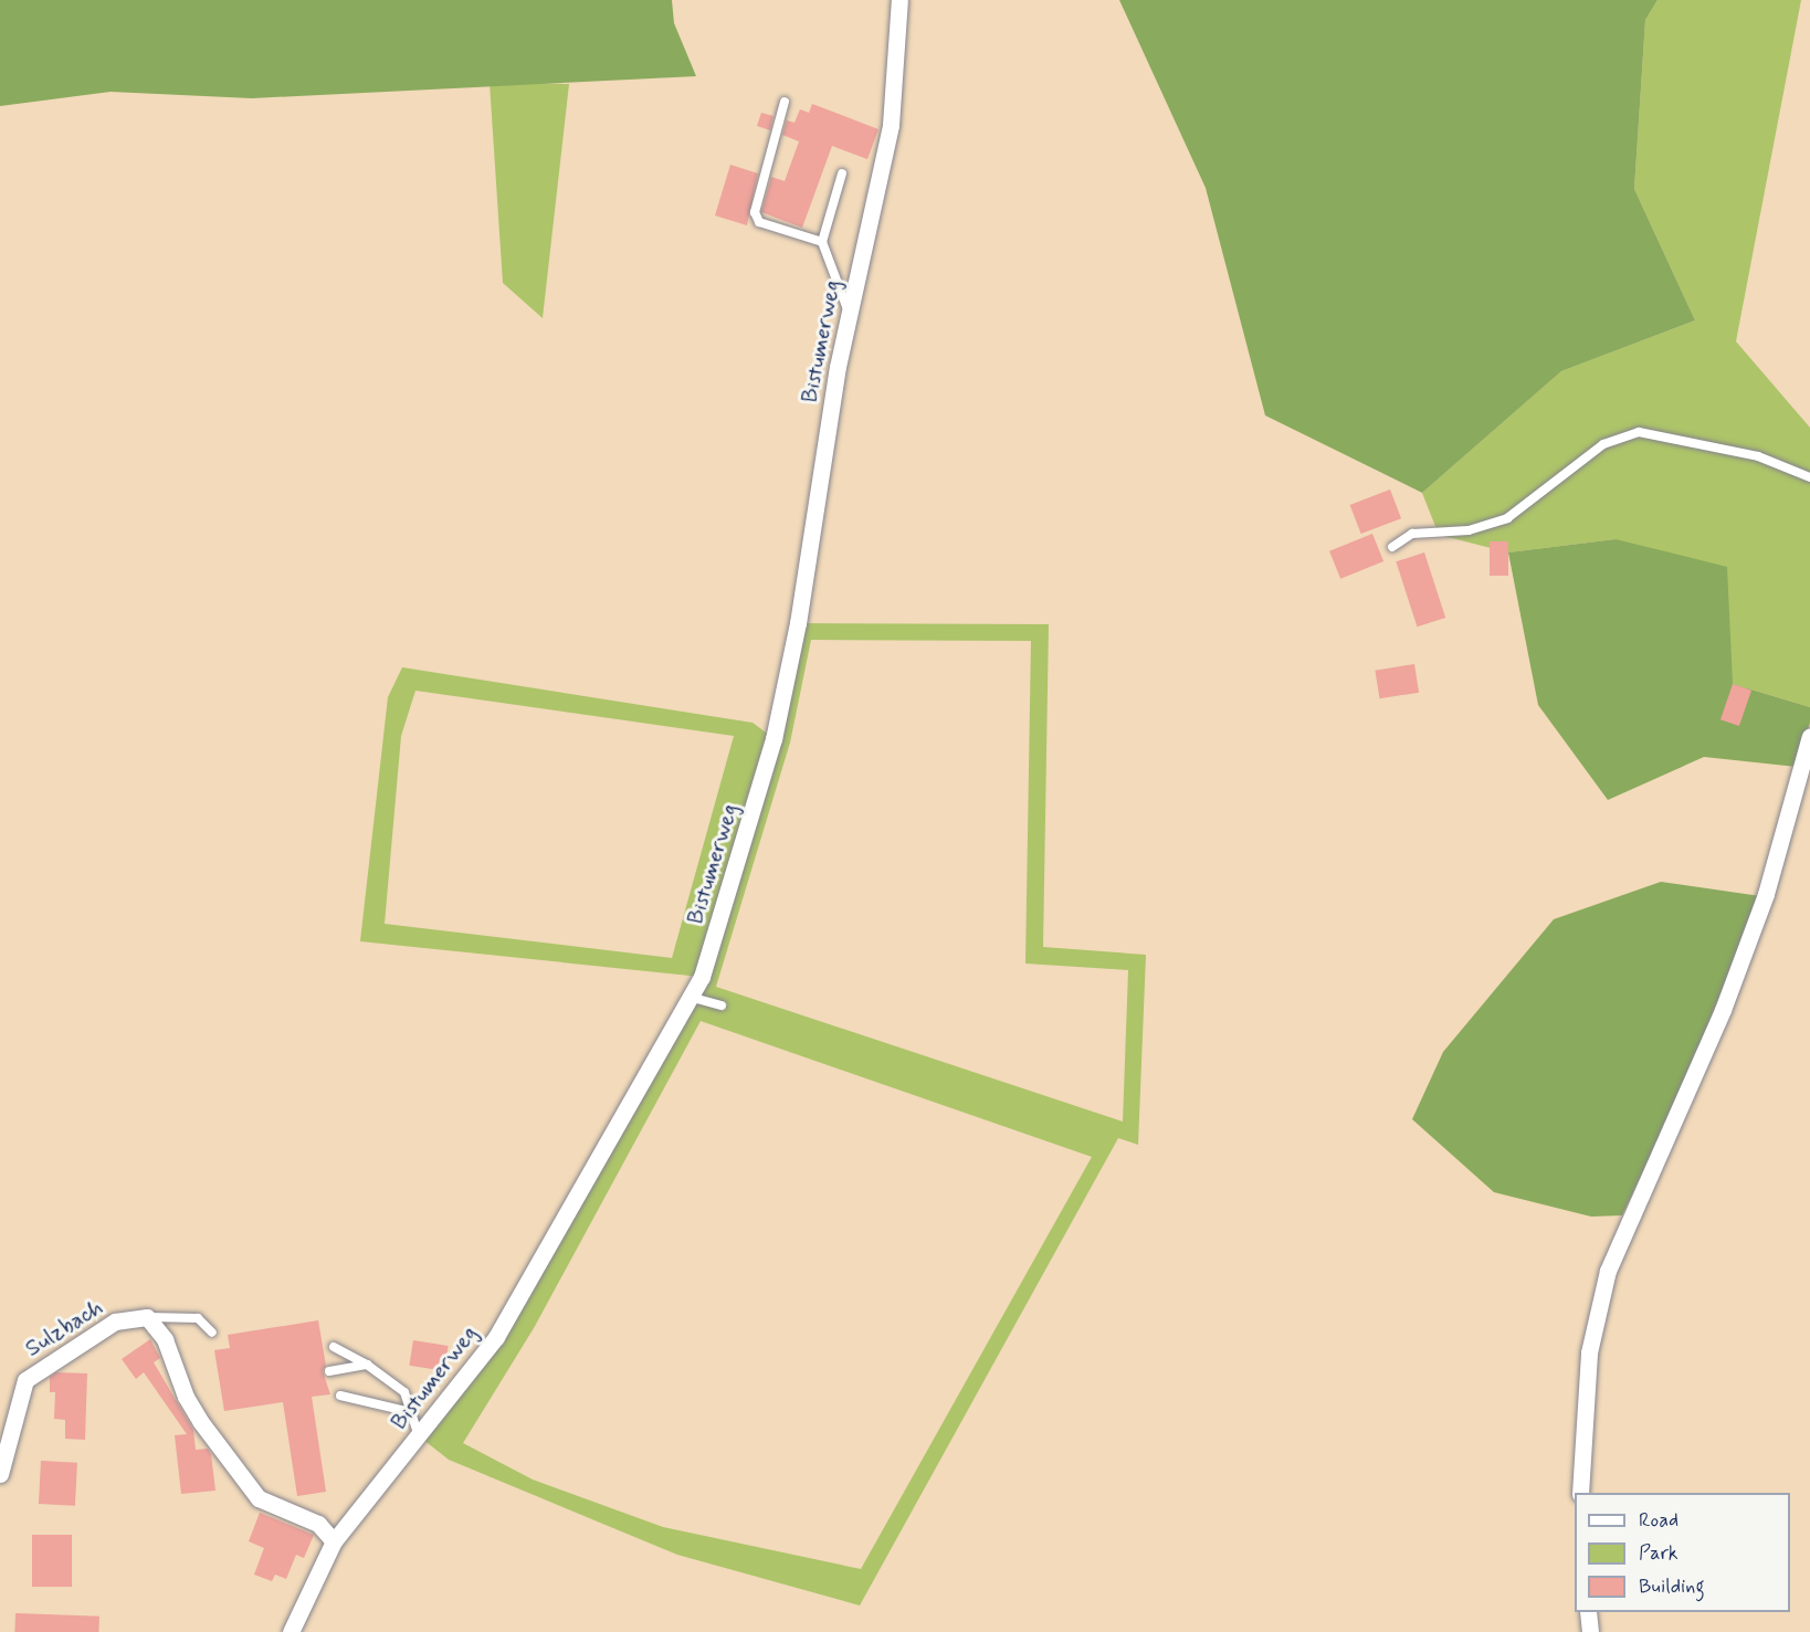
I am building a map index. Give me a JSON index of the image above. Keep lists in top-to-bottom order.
{
  "streets": {
    "street": ["Bistumerweg", "Sulzbach"]
  },
  "legend": ["Road", "Park", "Building"]
}
